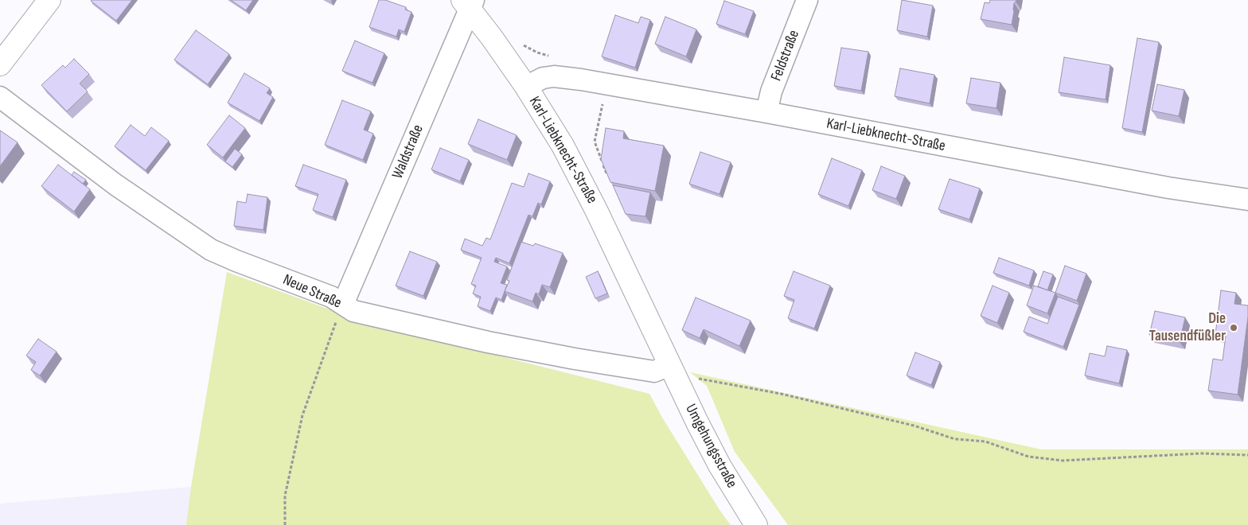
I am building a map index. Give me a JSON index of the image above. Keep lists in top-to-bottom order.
{
  "streets": {
    "main road": ["Karl-Liebknecht-Straße", "Umgehungsstraße"],
    "street": ["Feldstraße", "Waldstraße", "Neue Straße"]
  },
  "crossings": [
    ["Feldstraße", "Karl-Liebknecht-Straße"],
    ["Karl-Liebknecht-Straße", "Waldstraße"],
    ["Karl-Liebknecht-Straße", "Neue Straße"],
    ["Karl-Liebknecht-Straße", "Umgehungsstraße"],
    ["Waldstraße", "Neue Straße"],
    ["Neue Straße", "Umgehungsstraße"]
  ],
  "places": ["Die Tausendfüßler"]
}
